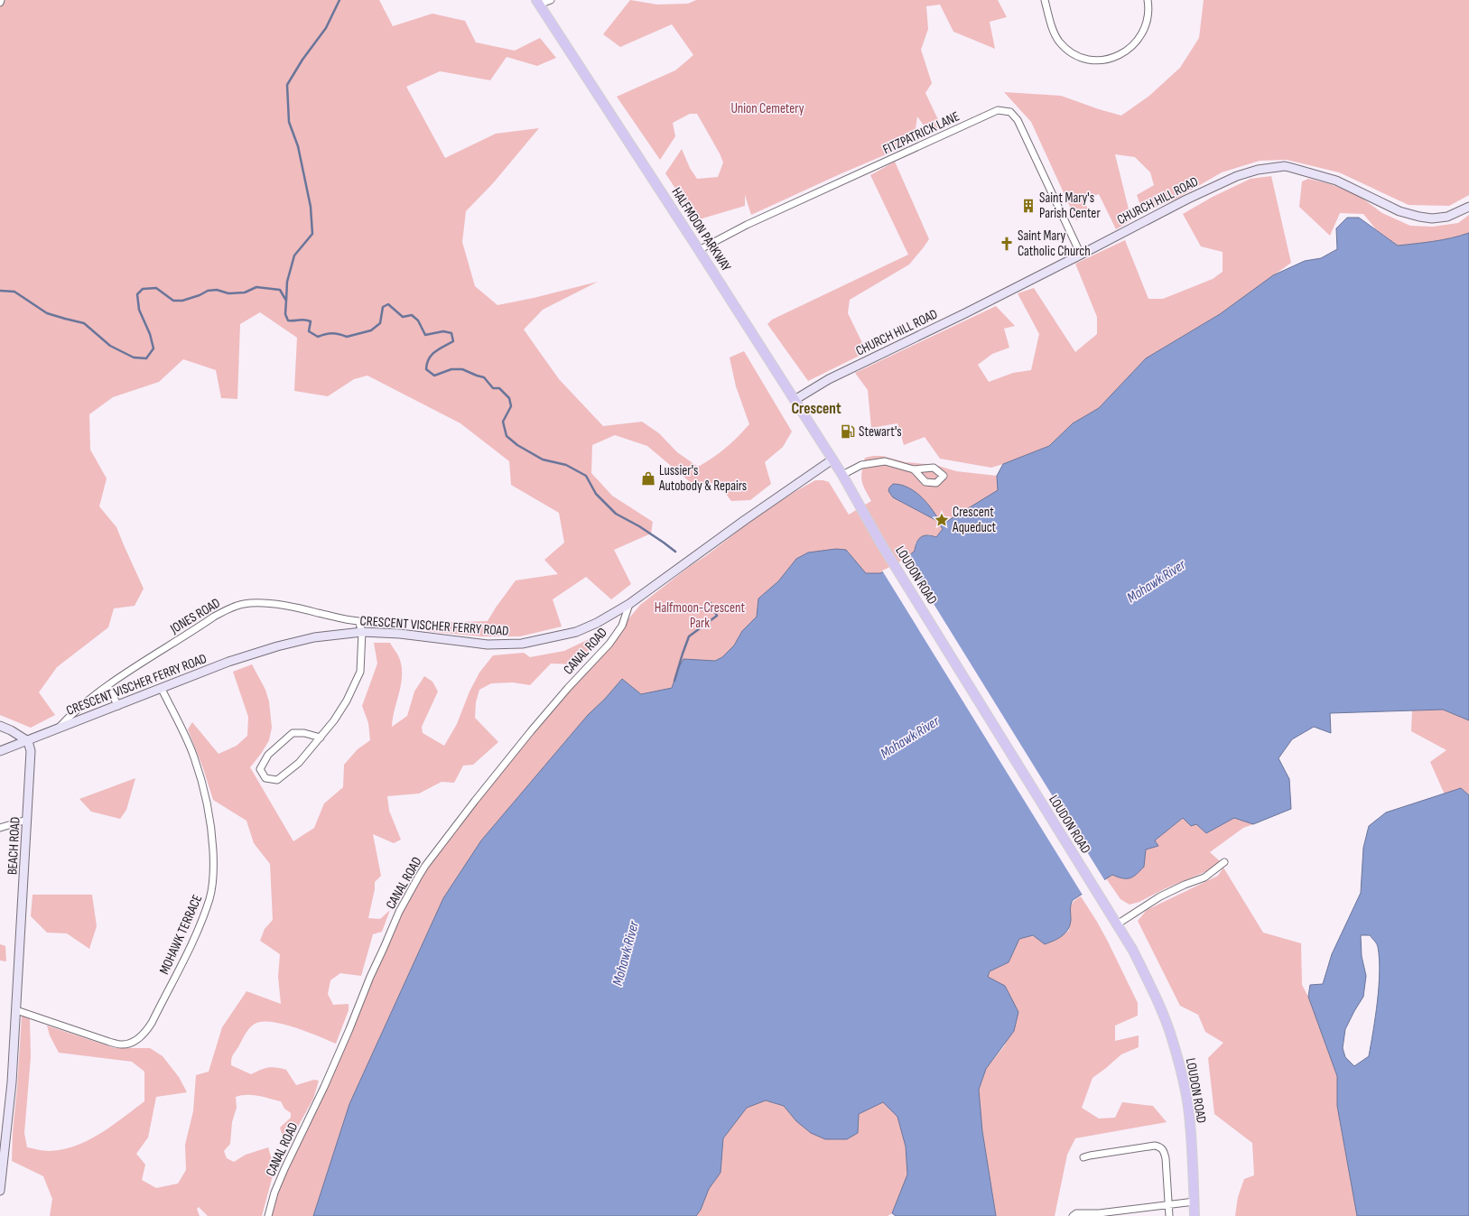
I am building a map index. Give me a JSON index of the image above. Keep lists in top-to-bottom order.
{
  "streets": {
    "main road": ["HALFMOON PARKWAY", "LOUDON ROAD"],
    "street": [
      "FITZPATRICK LANE",
      "CHURCH HILL ROAD",
      "JONES ROAD",
      "CRESCENT VISCHER FERRY ROAD",
      "CANAL ROAD",
      "BEACH ROAD",
      "MOHAWK TERRACE"
    ]
  },
  "crossings": [
    ["FITZPATRICK LANE", "CHURCH HILL ROAD"],
    ["FITZPATRICK LANE", "HALFMOON PARKWAY"],
    ["CHURCH HILL ROAD", "HALFMOON PARKWAY"],
    ["HALFMOON PARKWAY", "LOUDON ROAD"],
    ["HALFMOON PARKWAY", "CRESCENT VISCHER FERRY ROAD"],
    ["JONES ROAD", "CRESCENT VISCHER FERRY ROAD"],
    ["CRESCENT VISCHER FERRY ROAD", "CANAL ROAD"],
    ["CRESCENT VISCHER FERRY ROAD", "BEACH ROAD"],
    ["CRESCENT VISCHER FERRY ROAD", "MOHAWK TERRACE"],
    ["BEACH ROAD", "MOHAWK TERRACE"]
  ],
  "districts": ["Crescent"],
  "water": ["Mohawk River"],
  "parks": ["Union Cemetery", "Halfmoon-Crescent Park"],
  "places": {
    "building": ["Saint Mary's Parish Center"],
    "church": ["Saint Mary Catholic Church"],
    "fuel station": ["Stewart's"],
    "shop": ["Lussier's Autobody & Repairs"],
    "place": ["Crescent Aqueduct"]
  }
}
